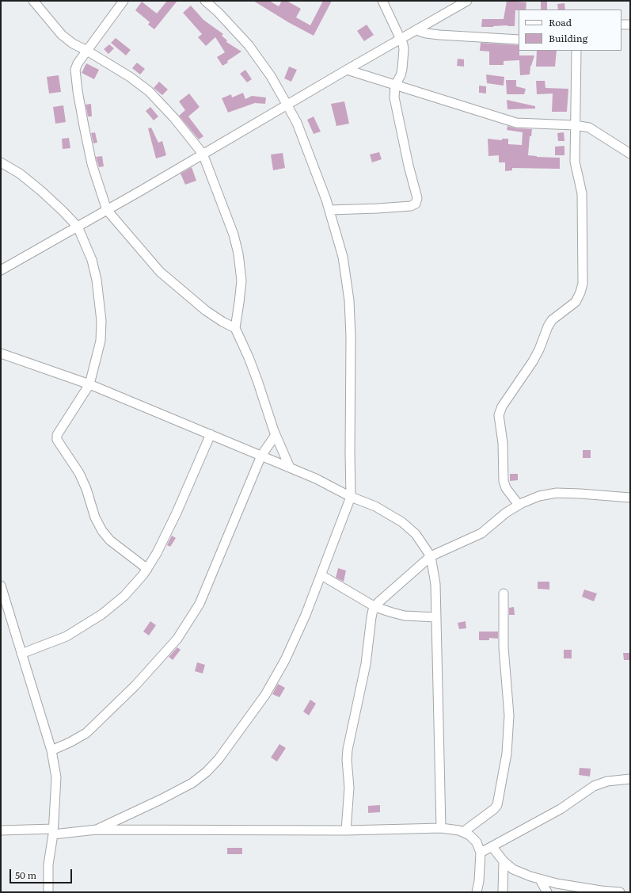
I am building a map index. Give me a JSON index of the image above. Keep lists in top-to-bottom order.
{
  "legend": ["Road", "Building"],
  "scale_bar": "50 m"
}
